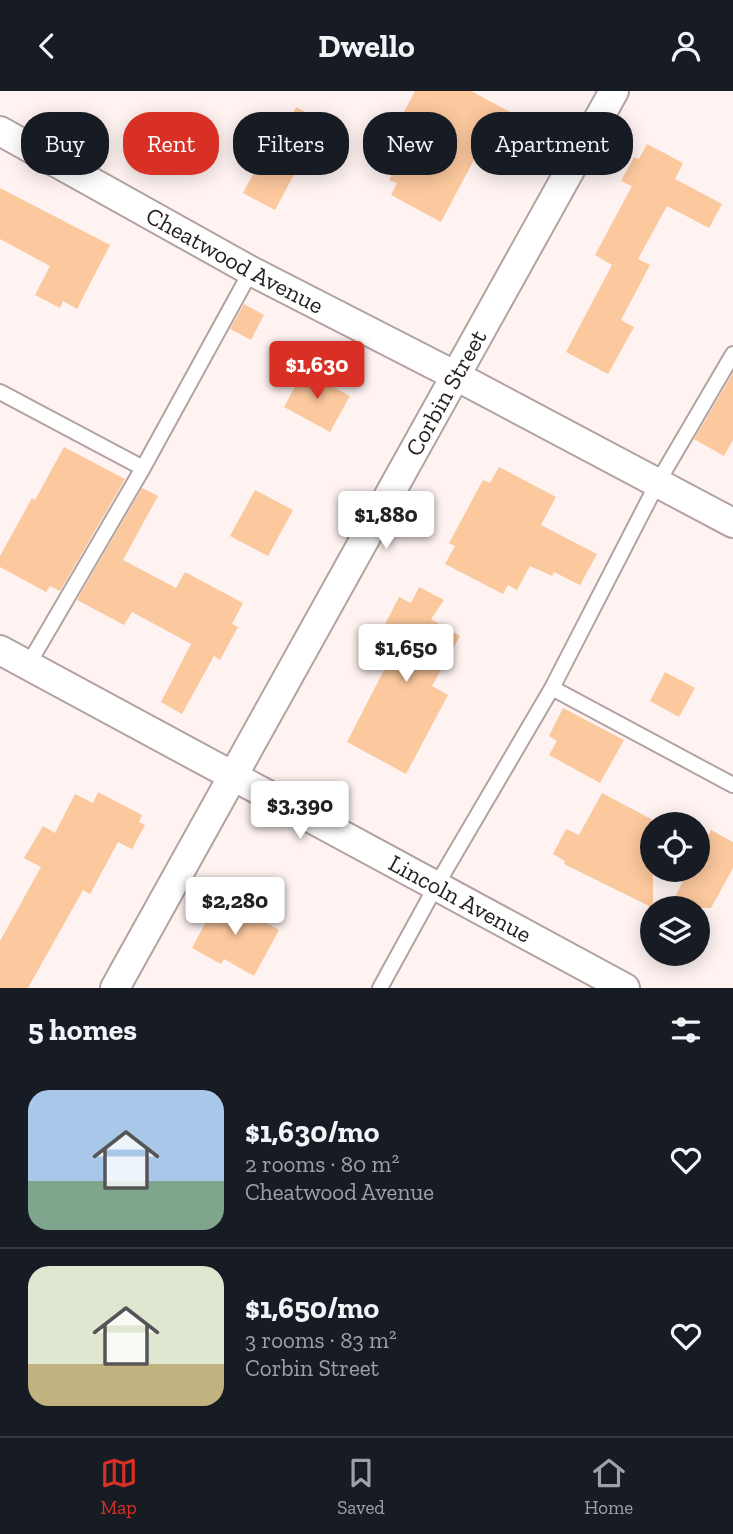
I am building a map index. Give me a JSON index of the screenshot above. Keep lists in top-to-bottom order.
{
  "streets": {
    "street": ["Cheatwood Avenue", "Corbin Street", "Lincoln Avenue"]
  },
  "crossings": [
    ["Cheatwood Avenue", "Corbin Street"],
    ["Corbin Street", "Lincoln Avenue"]
  ],
  "page": {
    "header": "Dwello",
    "chip": [
      "Buy",
      "Rent",
      "Filters",
      "New",
      "Apartment"
    ],
    "price": [
      "$1,630",
      "$1,880",
      "$1,650",
      "$3,390",
      "$2,280"
    ],
    "heading": "5 homes",
    "list": [
      {
        "name": "$1,630/mo",
        "note": "2 rooms · 80 m² · Cheatwood Avenue"
      },
      {
        "name": "$1,650/mo",
        "note": "3 rooms · 83 m² · Corbin Street"
      }
    ],
    "tabs": ["Map", "Saved", "Home"]
  }
}
